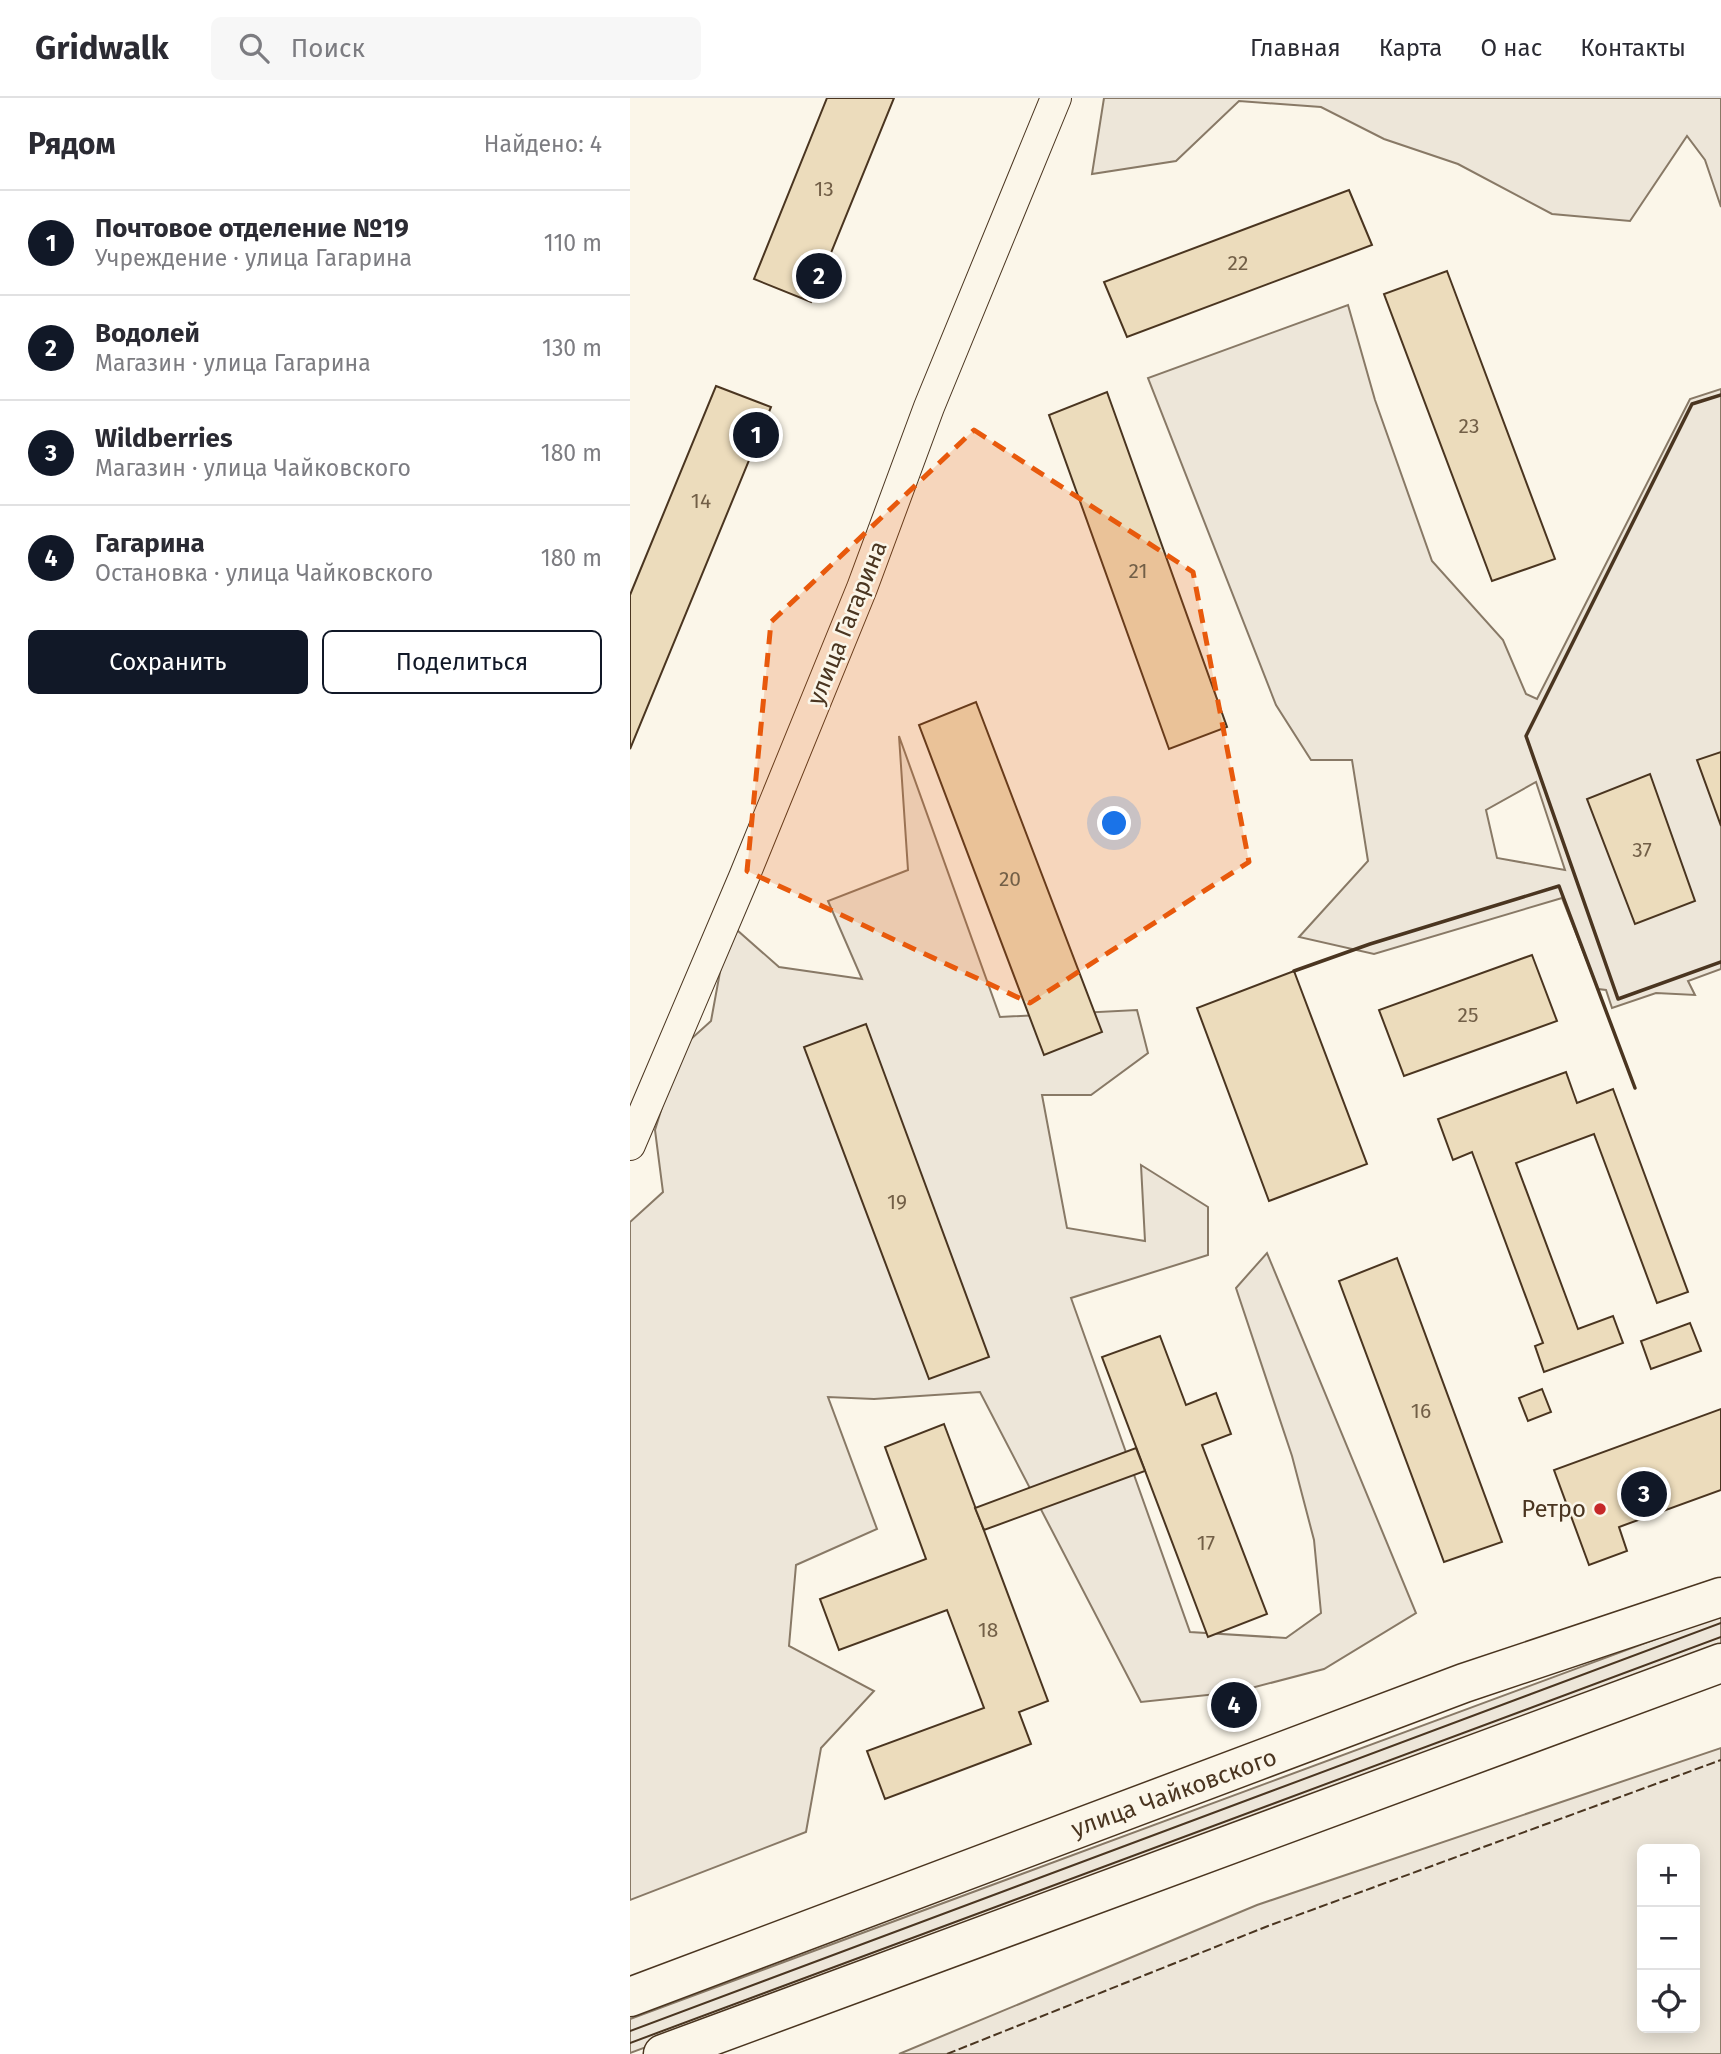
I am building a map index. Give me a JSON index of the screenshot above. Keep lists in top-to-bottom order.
{
  "streets": {
    "main road": ["улица Чайковского"],
    "street": ["улица Гагарина"]
  },
  "places": ["Ретро"],
  "house_numbers": [
    "13",
    "22",
    "23",
    "14",
    "21",
    "37",
    "20",
    "25",
    "19",
    "16",
    "17",
    "18"
  ],
  "page": {
    "header": "Gridwalk",
    "search": "Поиск",
    "nav": [
      "Главная",
      "Карта",
      "О нас",
      "Контакты"
    ],
    "heading": ["Рядом", "Найдено: 4"],
    "list": [
      {
        "mark": "1",
        "name": "Почтовое отделение №19",
        "note": "Учреждение · улица Гагарина",
        "value": "110 m"
      },
      {
        "mark": "2",
        "name": "Водолей",
        "note": "Магазин · улица Гагарина",
        "value": "130 m"
      },
      {
        "mark": "3",
        "name": "Wildberries",
        "note": "Магазин · улица Чайковского",
        "value": "180 m"
      },
      {
        "mark": "4",
        "name": "Гагарина",
        "note": "Остановка · улица Чайковского",
        "value": "180 m"
      }
    ],
    "pins": [
      "2",
      "1",
      "3",
      "4"
    ],
    "buttons": ["Сохранить", "Поделиться"],
    "map_buttons": ["+", "−"]
  }
}
